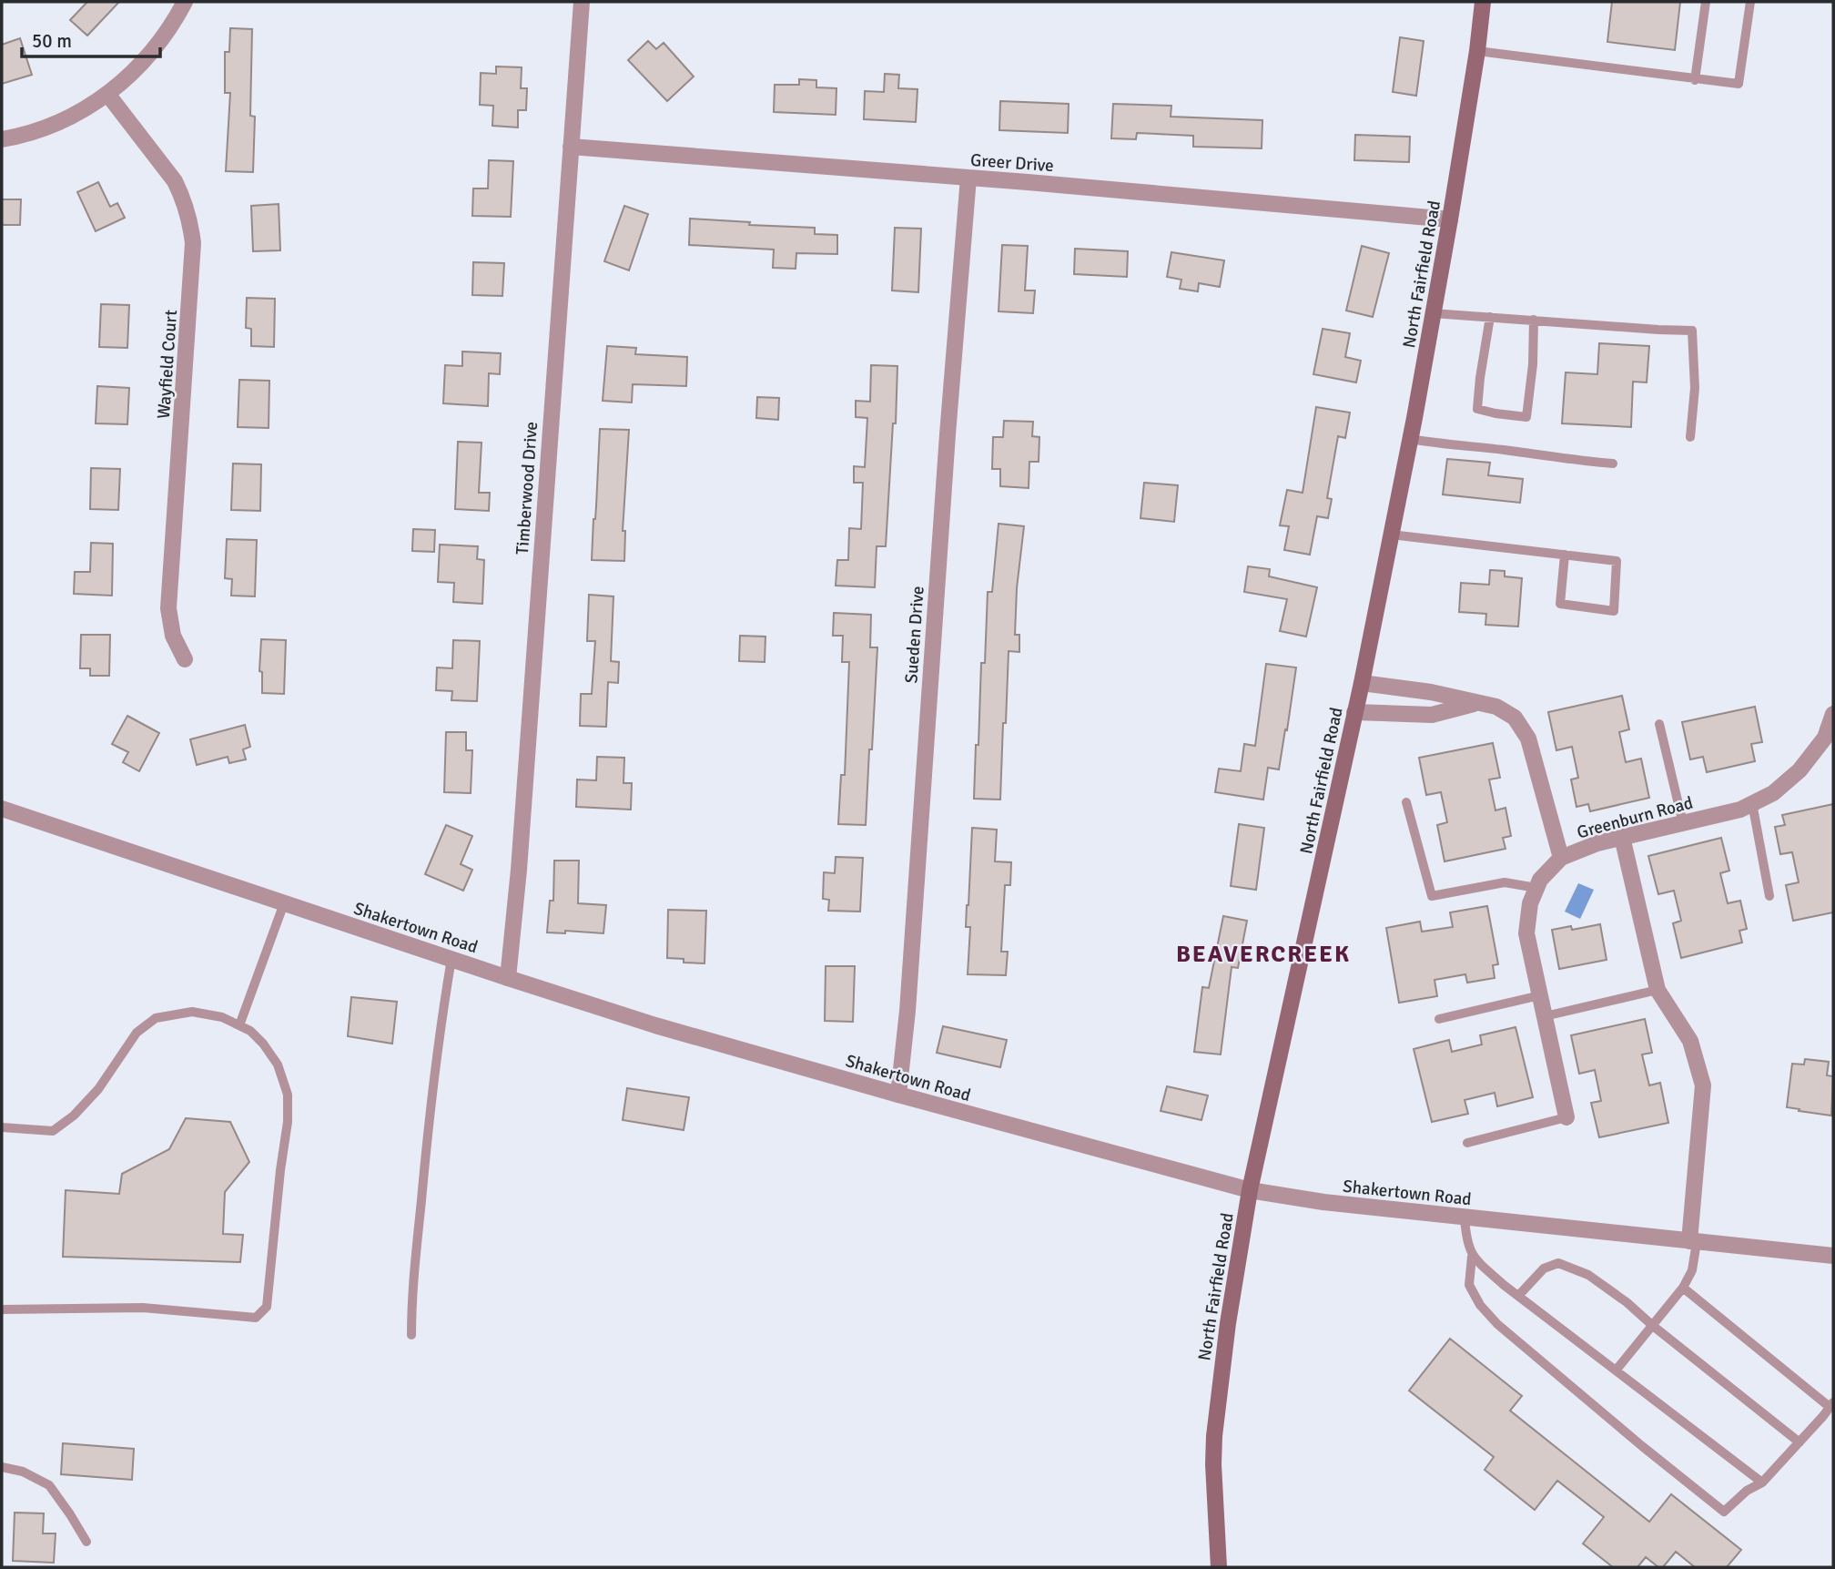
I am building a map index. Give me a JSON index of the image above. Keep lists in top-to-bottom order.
{
  "streets": {
    "main road": ["North Fairfield Road"],
    "street": [
      "Greer Drive",
      "Wayfield Court",
      "Timberwood Drive",
      "Sueden Drive",
      "Greenburn Road",
      "Shakertown Road"
    ]
  },
  "crossings": [
    ["Greer Drive", "North Fairfield Road"],
    ["Greer Drive", "Timberwood Drive"],
    ["Greer Drive", "Sueden Drive"],
    ["North Fairfield Road", "Shakertown Road"],
    ["Timberwood Drive", "Shakertown Road"],
    ["Sueden Drive", "Shakertown Road"]
  ],
  "districts": ["BEAVERCREEK"],
  "scale_bar": "50 m"
}
